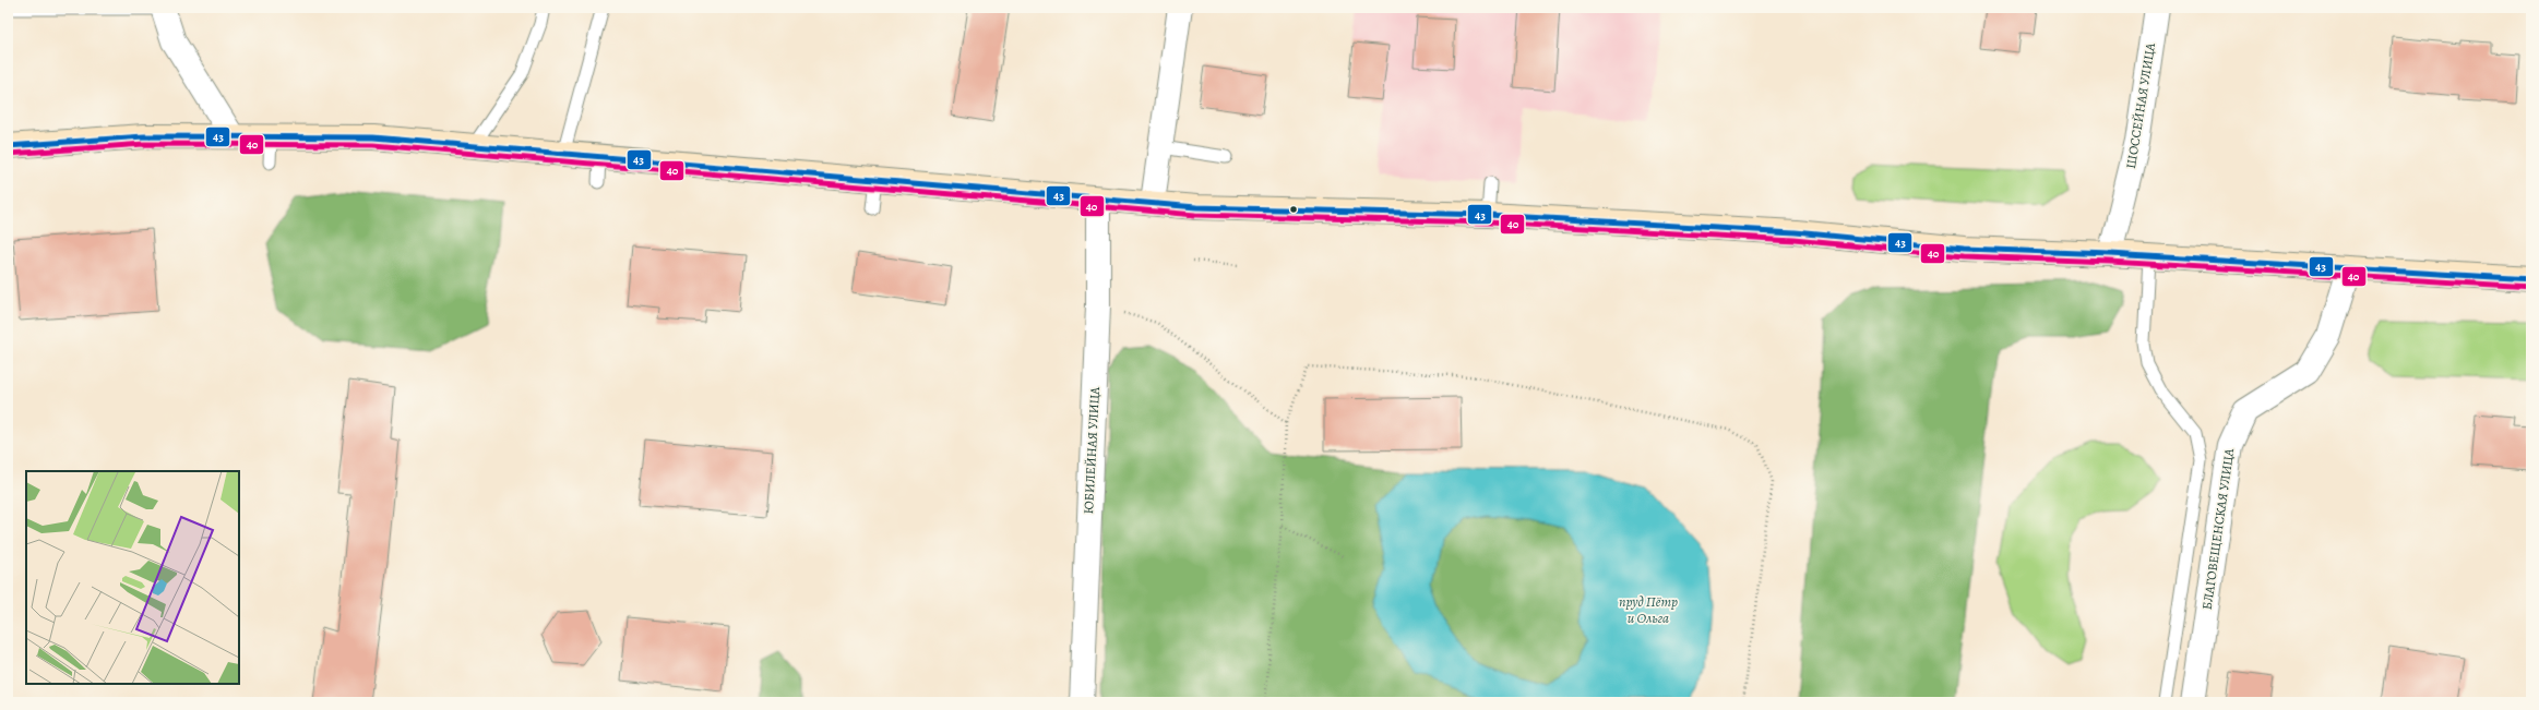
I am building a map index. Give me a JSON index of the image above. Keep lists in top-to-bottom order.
{
  "streets": {
    "street": ["ШОССЕЙНАЯ УЛИЦА", "ЮБИЛЕЙНАЯ УЛИЦА", "БЛАГОВЕЩЕНСКАЯ УЛИЦА"]
  },
  "water": ["пруд Пётр и Ольга"],
  "lines": ["transit line 43", "transit line 40"]
}
